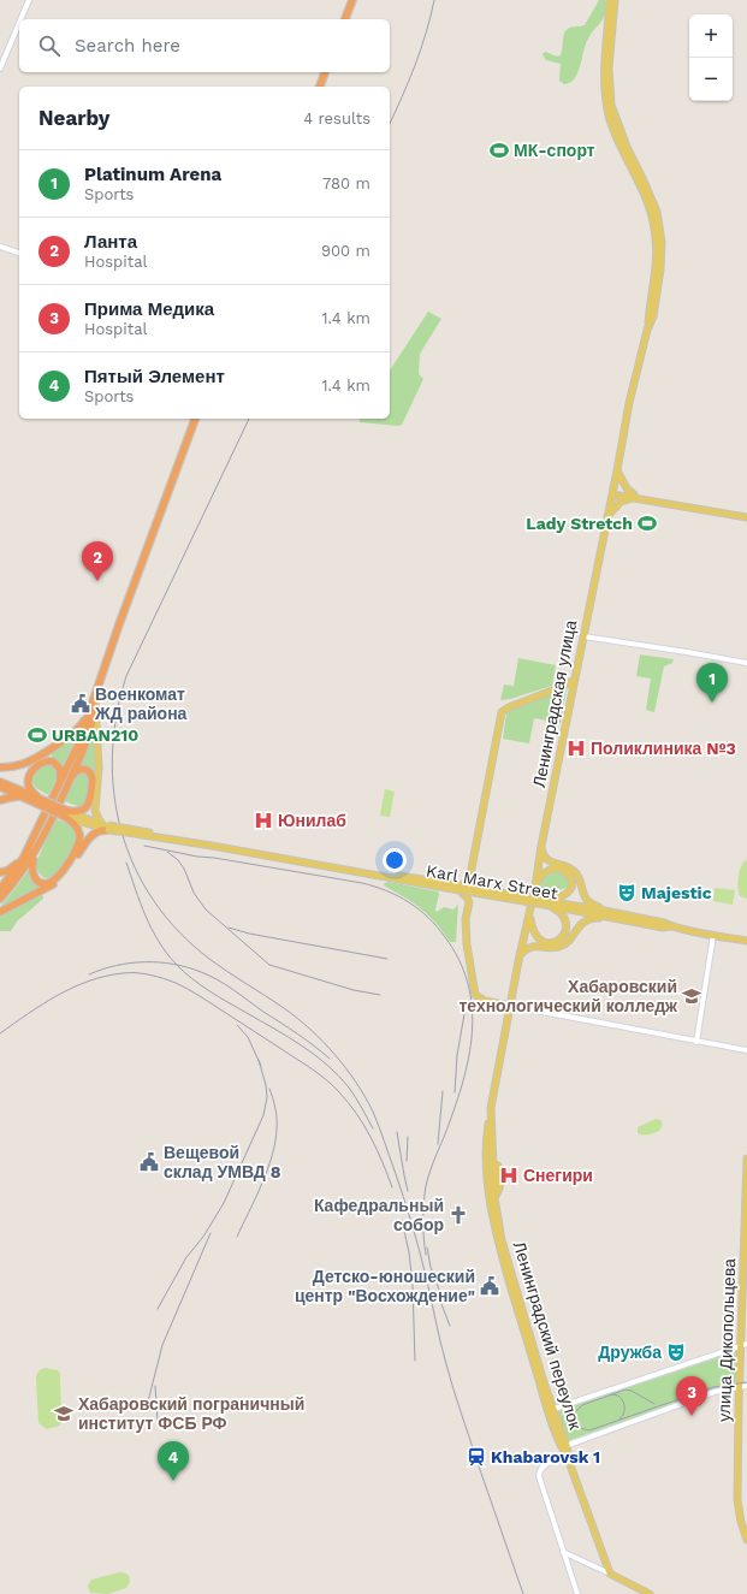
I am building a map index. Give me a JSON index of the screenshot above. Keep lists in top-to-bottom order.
{
  "streets": {
    "main road": [
      "Ленинградская улица",
      "Karl Marx Street",
      "Ленинградский переулок",
      "улица Дикопольцева"
    ]
  },
  "crossings": [
    ["Ленинградская улица", "Ленинградский переулок"]
  ],
  "places": {
    "sports": ["МК-спорт", "Lady Stretch", "URBAN210"],
    "public building": ["Военкомат ЖД района", "Вещевой склад УМВД 8", "Детско-юношеский центр \"Восхождение\""],
    "hospital": ["Поликлиника №3", "Юнилаб", "Снегири"],
    "theatre": ["Majestic", "Дружба"],
    "school or university": ["Хабаровский технологический колледж", "Хабаровский пограничный институт ФСБ РФ"],
    "church": ["Кафедральный собор"],
    "station": ["Khabarovsk 1"]
  },
  "page": {
    "map_buttons": ["+", "−"],
    "search": "Search here",
    "heading": ["Nearby", "4 results"],
    "list": [
      {
        "mark": "1",
        "name": "Platinum Arena",
        "note": "Sports",
        "value": "780 m"
      },
      {
        "mark": "2",
        "name": "Ланта",
        "note": "Hospital",
        "value": "900 m"
      },
      {
        "mark": "3",
        "name": "Прима Медика",
        "note": "Hospital",
        "value": "1.4 km"
      },
      {
        "mark": "4",
        "name": "Пятый Элемент",
        "note": "Sports",
        "value": "1.4 km"
      }
    ],
    "pins": [
      "2",
      "1",
      "3",
      "4"
    ]
  }
}
